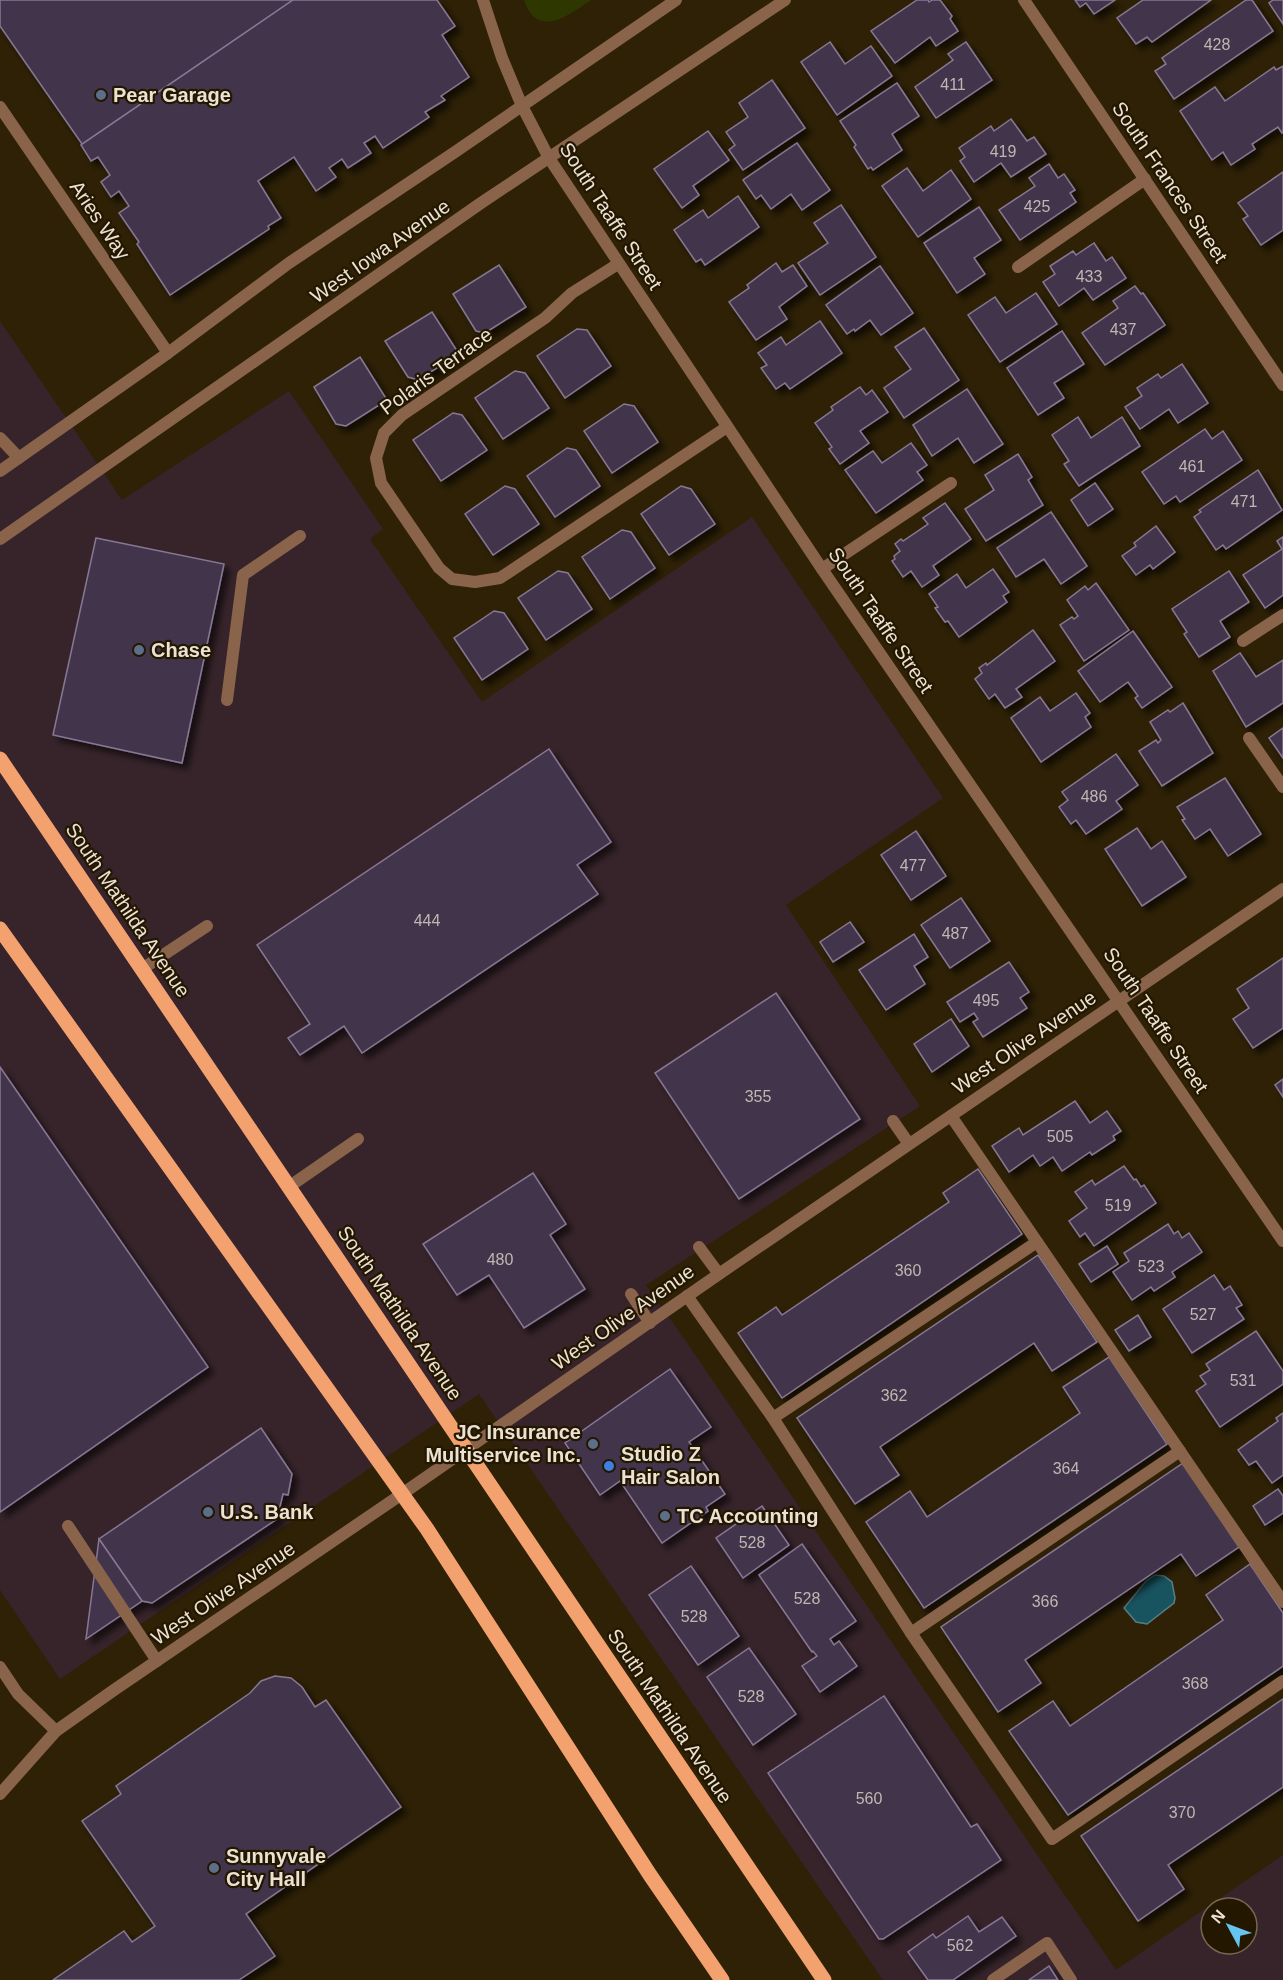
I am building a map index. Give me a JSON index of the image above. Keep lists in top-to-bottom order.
{
  "streets": {
    "main road": ["South Mathilda Avenue"],
    "street": [
      "South Frances Street",
      "South Taaffe Street",
      "Aries Way",
      "West Iowa Avenue",
      "Polaris Terrace",
      "West Olive Avenue"
    ]
  },
  "crossings": [
    ["South Taaffe Street", "West Iowa Avenue"],
    ["South Taaffe Street", "Polaris Terrace"],
    ["South Taaffe Street", "West Olive Avenue"],
    ["Aries Way", "West Iowa Avenue"],
    ["South Mathilda Avenue", "West Olive Avenue"]
  ],
  "places": [
    "Pear Garage",
    "Chase",
    "JC Insurance Multiservice Inc.",
    "Studio Z Hair Salon",
    "U.S. Bank",
    "TC Accounting",
    "Sunnyvale City Hall"
  ],
  "house_numbers": [
    "428",
    "411",
    "419",
    "425",
    "433",
    "437",
    "461",
    "471",
    "486",
    "477",
    "444",
    "487",
    "495",
    "355",
    "505",
    "519",
    "480",
    "523",
    "360",
    "527",
    "531",
    "362",
    "364",
    "528",
    "528",
    "366",
    "528",
    "368",
    "528",
    "560",
    "370",
    "562"
  ],
  "north": "top left"
}
